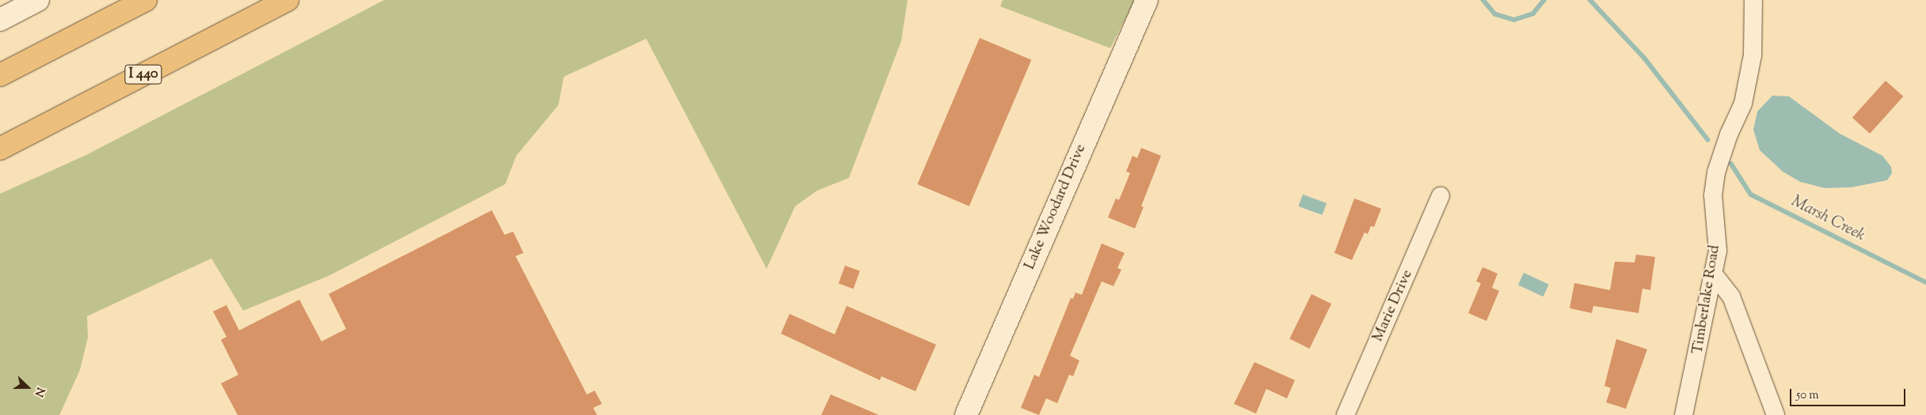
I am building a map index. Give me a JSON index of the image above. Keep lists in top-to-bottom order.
{
  "streets": {
    "highway": ["I 440"],
    "street": ["Lake Woodard Drive", "Timberlake Road", "Marie Drive"]
  },
  "water": ["Marsh Creek"],
  "scale_bar": "50 m",
  "north": "right"
}
